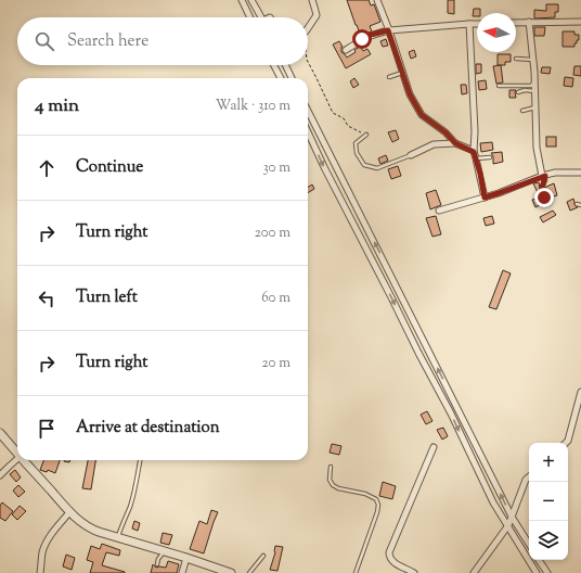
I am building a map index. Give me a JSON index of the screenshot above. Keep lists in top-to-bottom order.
{
  "north": "left",
  "page": {
    "search": "Search here",
    "heading": ["4 min", "Walk · 310 m"],
    "list": [
      ["Continue", "30 m"],
      ["Turn right", "200 m"],
      ["Turn left", "60 m"],
      ["Turn right", "20 m"],
      "Arrive at destination"
    ],
    "map_buttons": ["+", "−"]
  }
}
